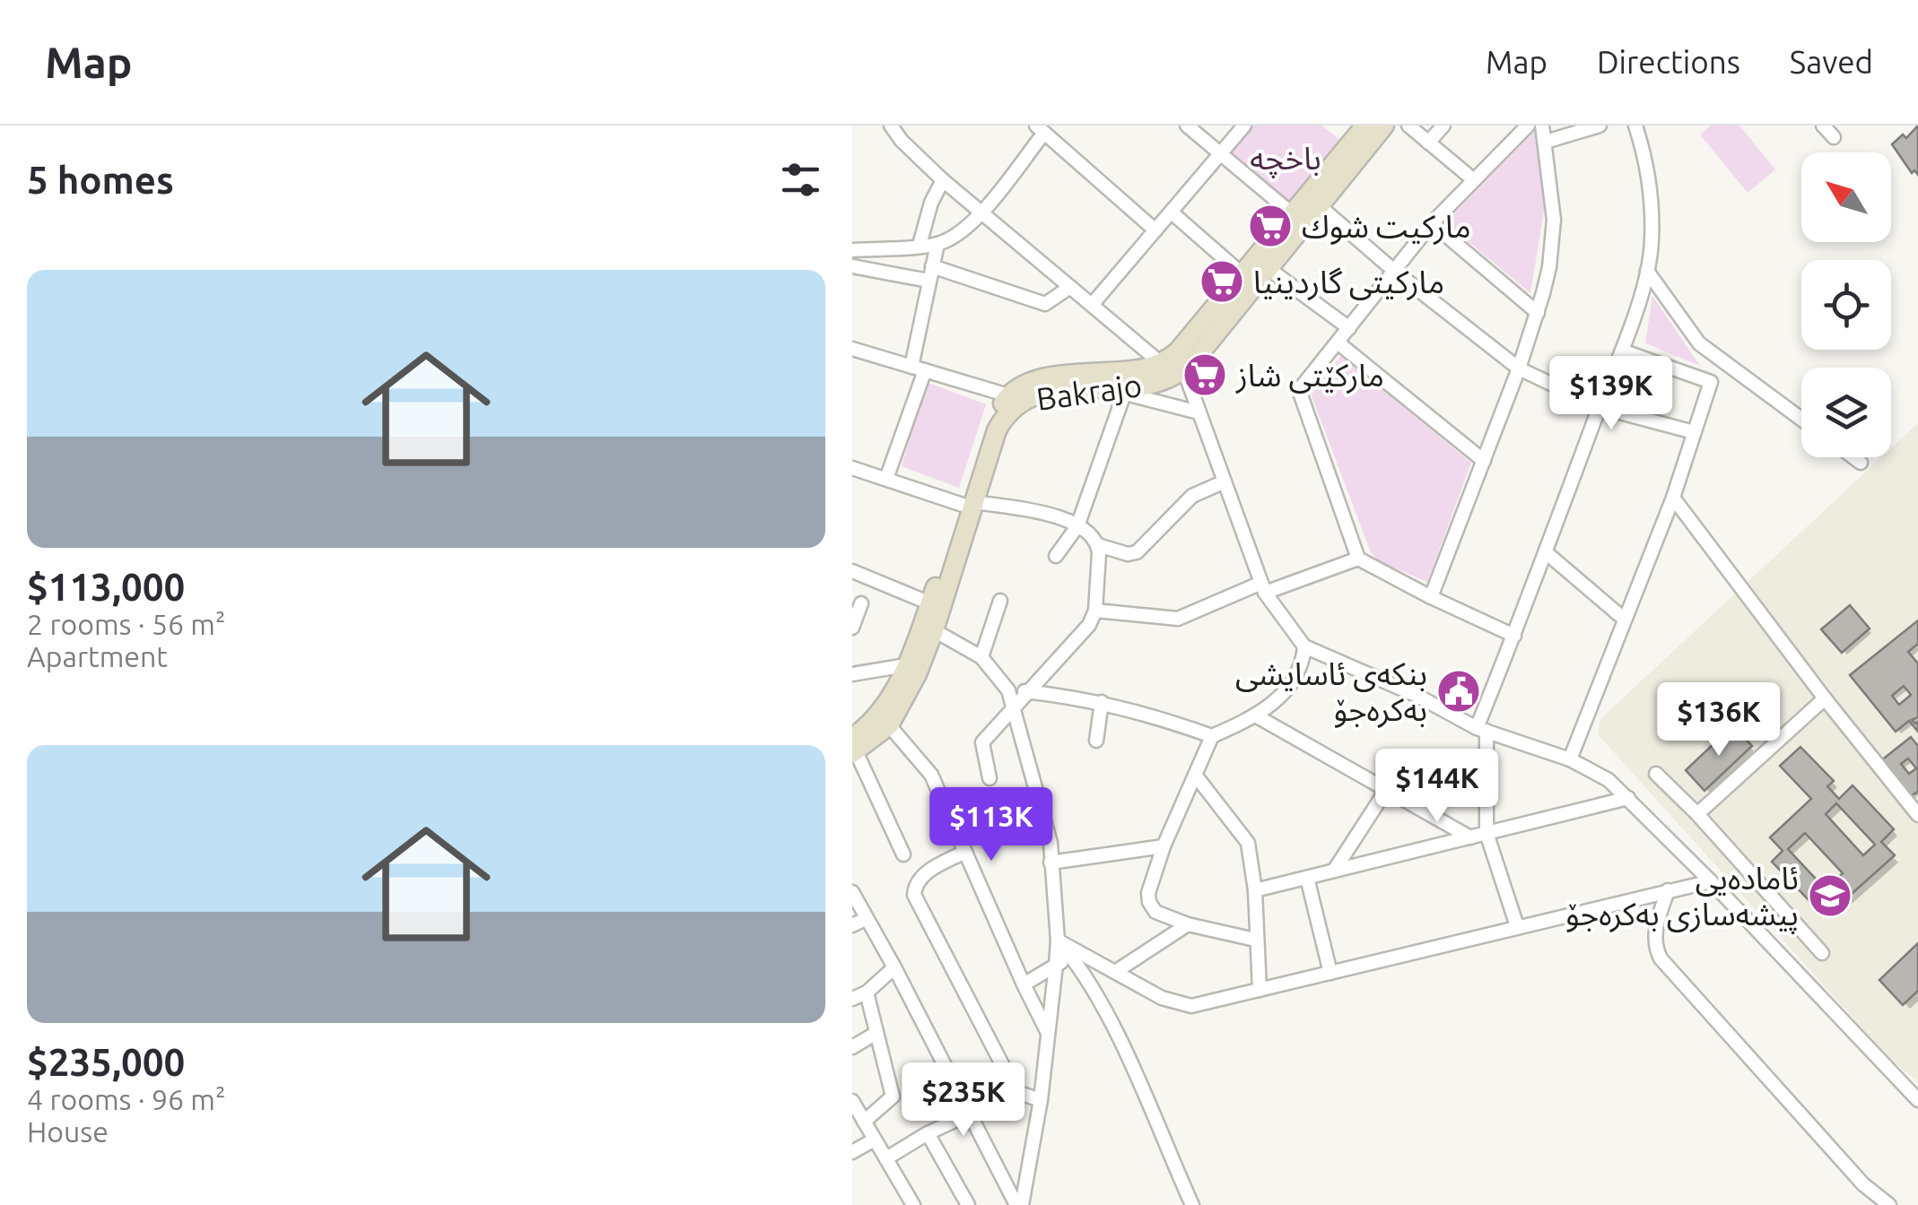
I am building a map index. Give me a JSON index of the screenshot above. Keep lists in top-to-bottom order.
{
  "streets": {
    "street": ["Bakrajo"]
  },
  "parks": ["باخچە"],
  "places": {
    "supermarket": ["ماركيت شوك", "مارکیتی گاردینیا", "مارکێتی شاز"],
    "public building": ["بنکەی ئاسایشی بەکرەجۆ"],
    "school or university": ["ئامادەیی پیشەسازی بەکرەجۆ"]
  },
  "north": "top left",
  "page": {
    "header": "Map",
    "nav": ["Map", "Directions", "Saved"],
    "heading": "5 homes",
    "list": [
      {
        "name": "$113,000",
        "note": "2 rooms · 56 m² · Apartment"
      },
      {
        "name": "$235,000",
        "note": "4 rooms · 96 m² · House"
      }
    ],
    "price": [
      "$139K",
      "$136K",
      "$144K",
      "$113K",
      "$235K"
    ]
  }
}
